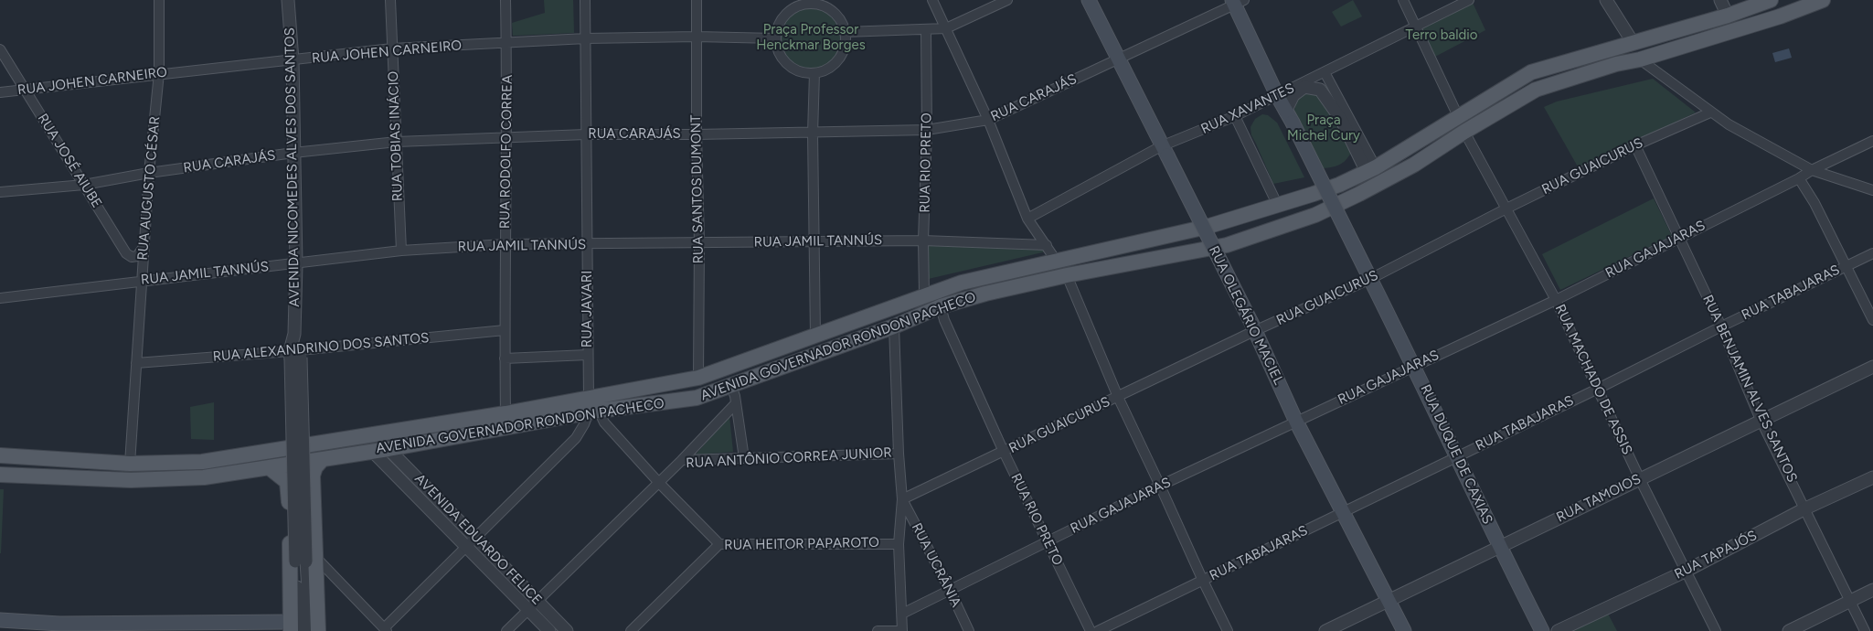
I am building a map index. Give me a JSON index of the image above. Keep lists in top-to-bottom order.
{
  "streets": {
    "main road": [
      "AVENIDA NICOMEDES ALVES DOS SANTOS",
      "RUA OLEGÁRIO MACIEL",
      "AVENIDA GOVERNADOR RONDON PACHECO",
      "RUA DUQUE DE CAXIAS"
    ],
    "street": [
      "RUA JOHEN CARNEIRO",
      "RUA CARAJÁS",
      "RUA XAVANTES",
      "RUA TOBIAS INÁCIO",
      "RUA RODOLFO CORREA",
      "RUA JOSÉ AIUBE",
      "RUA RIO PRETO",
      "RUA GUAICURUS",
      "RUA AUGUSTO CÉSAR",
      "RUA SANTOS DUMONT",
      "RUA JAMIL TANNÚS",
      "RUA GAJAJARAS",
      "RUA TABAJARAS",
      "RUA JAVARI",
      "RUA ALEXANDRINO DOS SANTOS",
      "RUA MACHADO DE ASSIS",
      "RUA BENJAMIN ALVES SANTOS",
      "RUA ANTÔNIO CORREA JUNIOR",
      "RUA TAMOIOS",
      "AVENIDA EDUARDO FELICE",
      "RUA HEITOR PAPAROTO",
      "RUA TAPAJÓS",
      "RUA UCRÂNIA"
    ]
  },
  "crossings": [
    ["RUA JOHEN CARNEIRO", "RUA TOBIAS INÁCIO"],
    ["RUA JOHEN CARNEIRO", "RUA RODOLFO CORREA"],
    ["RUA JOHEN CARNEIRO", "RUA JOSÉ AIUBE"],
    ["RUA JOHEN CARNEIRO", "AVENIDA NICOMEDES ALVES DOS SANTOS"],
    ["RUA JOHEN CARNEIRO", "RUA AUGUSTO CÉSAR"],
    ["RUA JOHEN CARNEIRO", "RUA SANTOS DUMONT"],
    ["RUA JOHEN CARNEIRO", "RUA JAVARI"],
    ["RUA CARAJÁS", "RUA TOBIAS INÁCIO"],
    ["RUA CARAJÁS", "RUA RODOLFO CORREA"],
    ["RUA CARAJÁS", "RUA JOSÉ AIUBE"],
    ["RUA CARAJÁS", "RUA RIO PRETO"],
    ["RUA CARAJÁS", "AVENIDA NICOMEDES ALVES DOS SANTOS"],
    ["RUA CARAJÁS", "RUA AUGUSTO CÉSAR"],
    ["RUA CARAJÁS", "RUA SANTOS DUMONT"],
    ["RUA CARAJÁS", "RUA JAVARI"],
    ["RUA CARAJÁS", "RUA OLEGÁRIO MACIEL"],
    ["RUA XAVANTES", "RUA OLEGÁRIO MACIEL"],
    ["RUA XAVANTES", "RUA DUQUE DE CAXIAS"],
    ["RUA TOBIAS INÁCIO", "RUA JAMIL TANNÚS"],
    ["RUA RODOLFO CORREA", "RUA JAMIL TANNÚS"],
    ["RUA RODOLFO CORREA", "AVENIDA GOVERNADOR RONDON PACHECO"],
    ["RUA RODOLFO CORREA", "RUA ALEXANDRINO DOS SANTOS"],
    ["RUA JOSÉ AIUBE", "RUA AUGUSTO CÉSAR"],
    ["RUA RIO PRETO", "RUA GUAICURUS"],
    ["RUA RIO PRETO", "RUA JAMIL TANNÚS"],
    ["RUA RIO PRETO", "RUA GAJAJARAS"],
    ["RUA RIO PRETO", "AVENIDA GOVERNADOR RONDON PACHECO"],
    ["RUA GUAICURUS", "RUA OLEGÁRIO MACIEL"],
    ["RUA GUAICURUS", "RUA MACHADO DE ASSIS"],
    ["RUA GUAICURUS", "RUA BENJAMIN ALVES SANTOS"],
    ["RUA GUAICURUS", "RUA DUQUE DE CAXIAS"],
    ["RUA GUAICURUS", "RUA UCRÂNIA"],
    ["AVENIDA NICOMEDES ALVES DOS SANTOS", "RUA JAMIL TANNÚS"],
    ["AVENIDA NICOMEDES ALVES DOS SANTOS", "AVENIDA GOVERNADOR RONDON PACHECO"],
    ["AVENIDA NICOMEDES ALVES DOS SANTOS", "RUA ALEXANDRINO DOS SANTOS"],
    ["RUA AUGUSTO CÉSAR", "RUA JAMIL TANNÚS"],
    ["RUA AUGUSTO CÉSAR", "AVENIDA GOVERNADOR RONDON PACHECO"],
    ["RUA AUGUSTO CÉSAR", "RUA ALEXANDRINO DOS SANTOS"],
    ["RUA SANTOS DUMONT", "RUA JAMIL TANNÚS"],
    ["RUA SANTOS DUMONT", "AVENIDA GOVERNADOR RONDON PACHECO"],
    ["RUA JAMIL TANNÚS", "RUA JAVARI"],
    ["RUA GAJAJARAS", "RUA OLEGÁRIO MACIEL"],
    ["RUA GAJAJARAS", "RUA MACHADO DE ASSIS"],
    ["RUA GAJAJARAS", "RUA BENJAMIN ALVES SANTOS"],
    ["RUA GAJAJARAS", "RUA DUQUE DE CAXIAS"],
    ["RUA GAJAJARAS", "RUA UCRÂNIA"],
    ["RUA TABAJARAS", "RUA OLEGÁRIO MACIEL"],
    ["RUA TABAJARAS", "RUA MACHADO DE ASSIS"],
    ["RUA TABAJARAS", "RUA BENJAMIN ALVES SANTOS"],
    ["RUA TABAJARAS", "RUA DUQUE DE CAXIAS"],
    ["RUA JAVARI", "AVENIDA GOVERNADOR RONDON PACHECO"],
    ["RUA OLEGÁRIO MACIEL", "RUA TAMOIOS"],
    ["AVENIDA GOVERNADOR RONDON PACHECO", "RUA MACHADO DE ASSIS"],
    ["AVENIDA GOVERNADOR RONDON PACHECO", "AVENIDA EDUARDO FELICE"],
    ["RUA MACHADO DE ASSIS", "RUA TAMOIOS"],
    ["RUA MACHADO DE ASSIS", "RUA TAPAJÓS"],
    ["RUA BENJAMIN ALVES SANTOS", "RUA TAMOIOS"],
    ["RUA BENJAMIN ALVES SANTOS", "RUA TAPAJÓS"],
    ["RUA DUQUE DE CAXIAS", "RUA TAMOIOS"],
    ["RUA ANTÔNIO CORREA JUNIOR", "AVENIDA EDUARDO FELICE"]
  ],
  "parks": ["Praça Professor Henckmar Borges", "Terro baldio", "Praça Michel Cury"]
}
